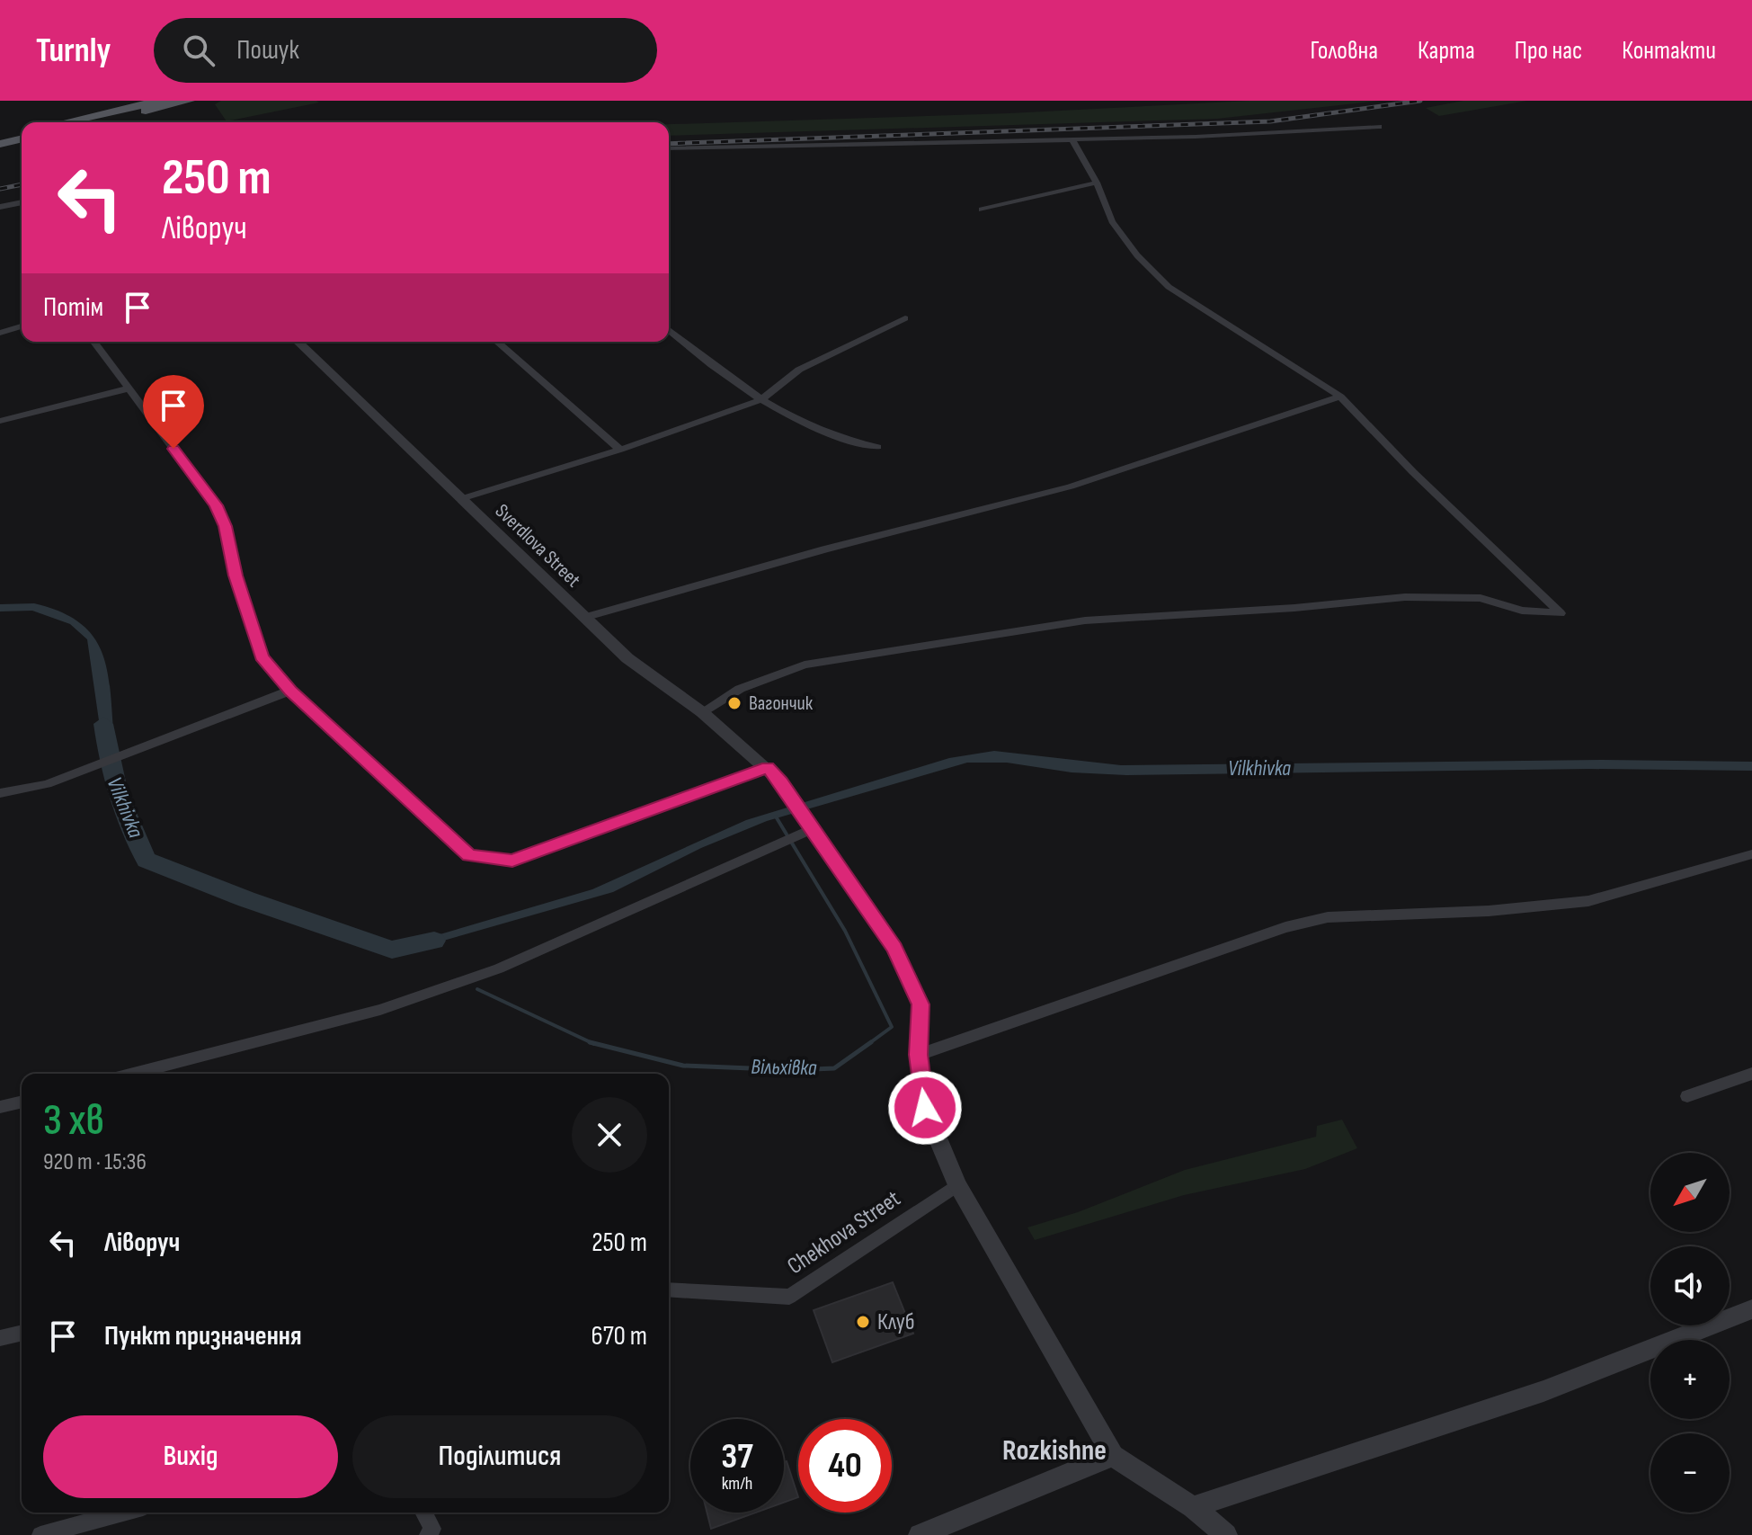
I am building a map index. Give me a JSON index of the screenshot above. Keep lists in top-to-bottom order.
{
  "streets": {
    "street": ["Sverdlova Street", "Chekhova Street"]
  },
  "crossings": [
    ["Sverdlova Street", "Chekhova Street"]
  ],
  "districts": ["Rozkishne"],
  "water": ["Vilkhivka", "Вільхівка"],
  "places": ["Вагончик", "Клуб"],
  "north": "bottom left",
  "page": {
    "header": "Turnly",
    "search": "Пошук",
    "nav": [
      "Головна",
      "Карта",
      "Про нас",
      "Контакти"
    ],
    "turn": ["250 m", "Ліворуч"],
    "then": "Потім",
    "heading": ["3 хв", "920 m · 15:36"],
    "map_buttons": ["+", "−"],
    "list": [
      {
        "name": "Ліворуч",
        "value": "250 m"
      },
      {
        "name": "Пункт призначення",
        "value": "670 m"
      }
    ],
    "buttons": ["Вихід", "Поділитися"],
    "speed": "37 km/h",
    "limit": "40"
  }
}
